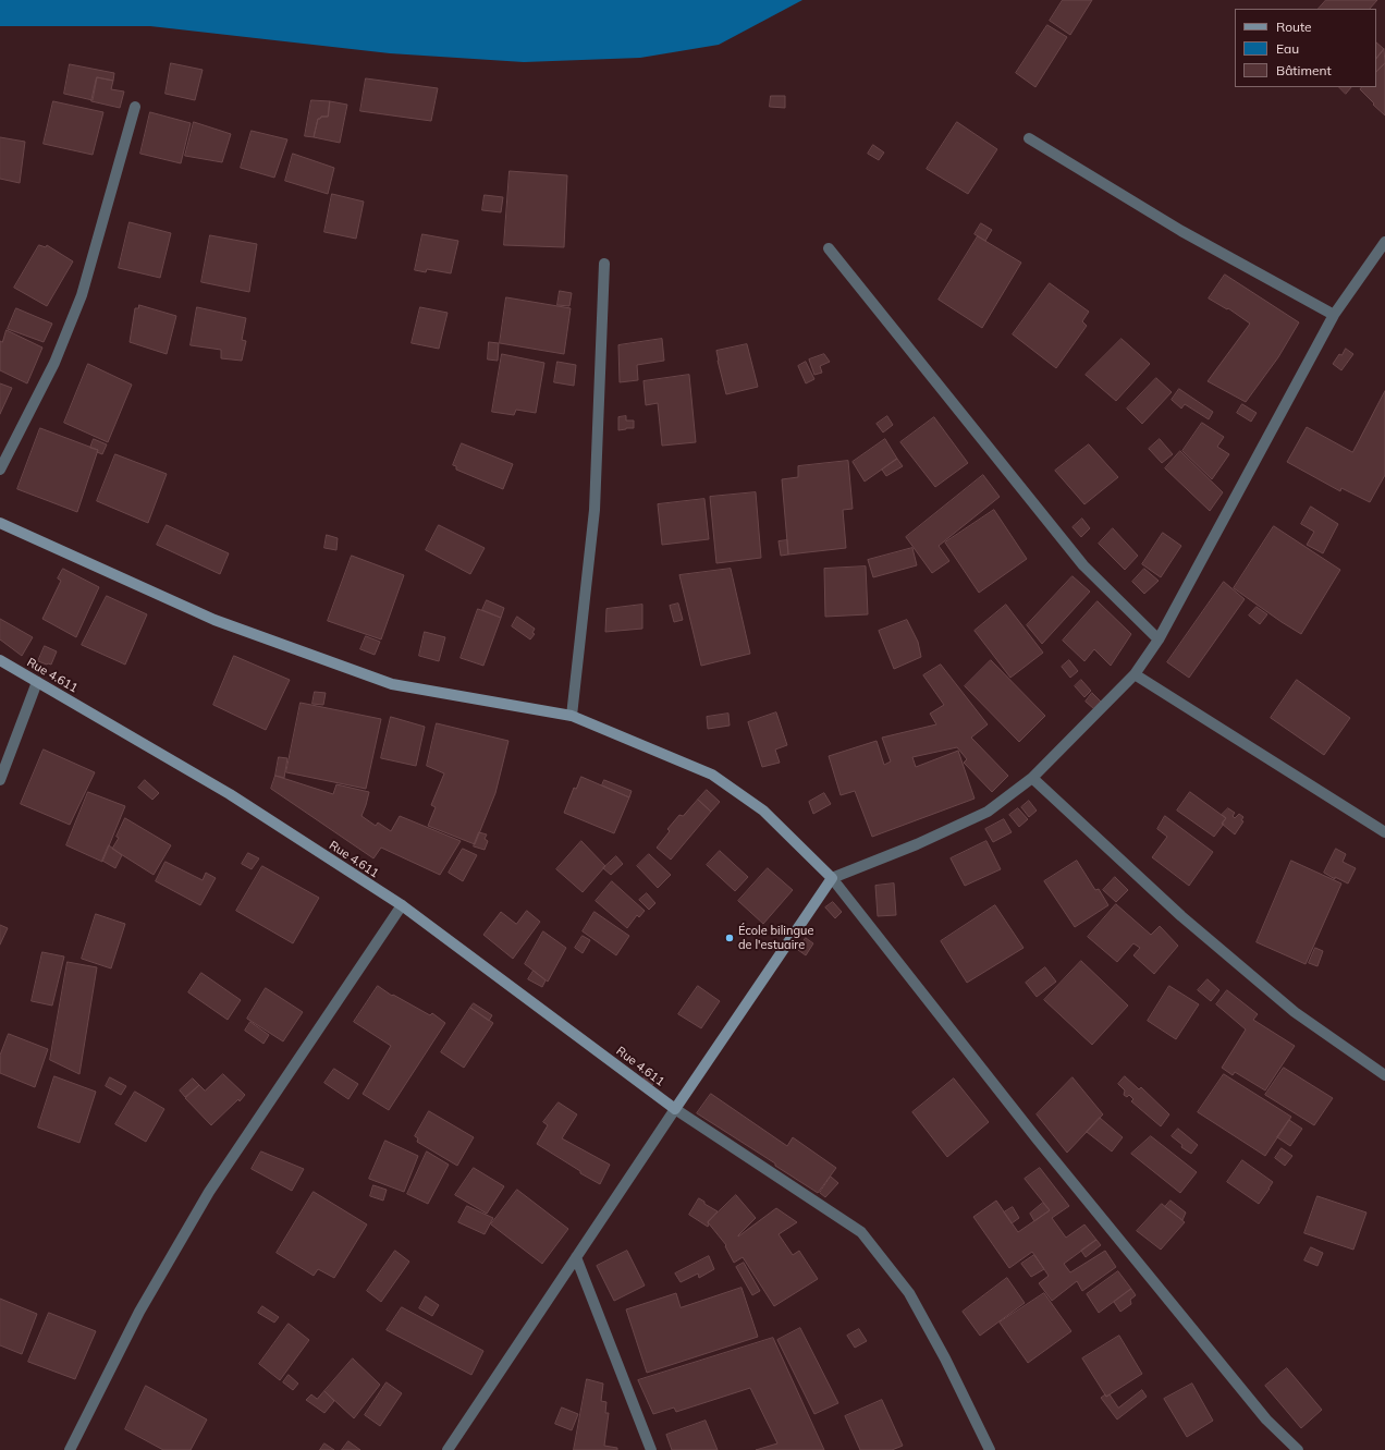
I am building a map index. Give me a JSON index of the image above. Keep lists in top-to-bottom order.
{
  "streets": {
    "street": ["Rue 4.611"]
  },
  "places": ["École bilingue de l'estuaire"],
  "legend": ["Route", "Eau", "Bâtiment"]
}
